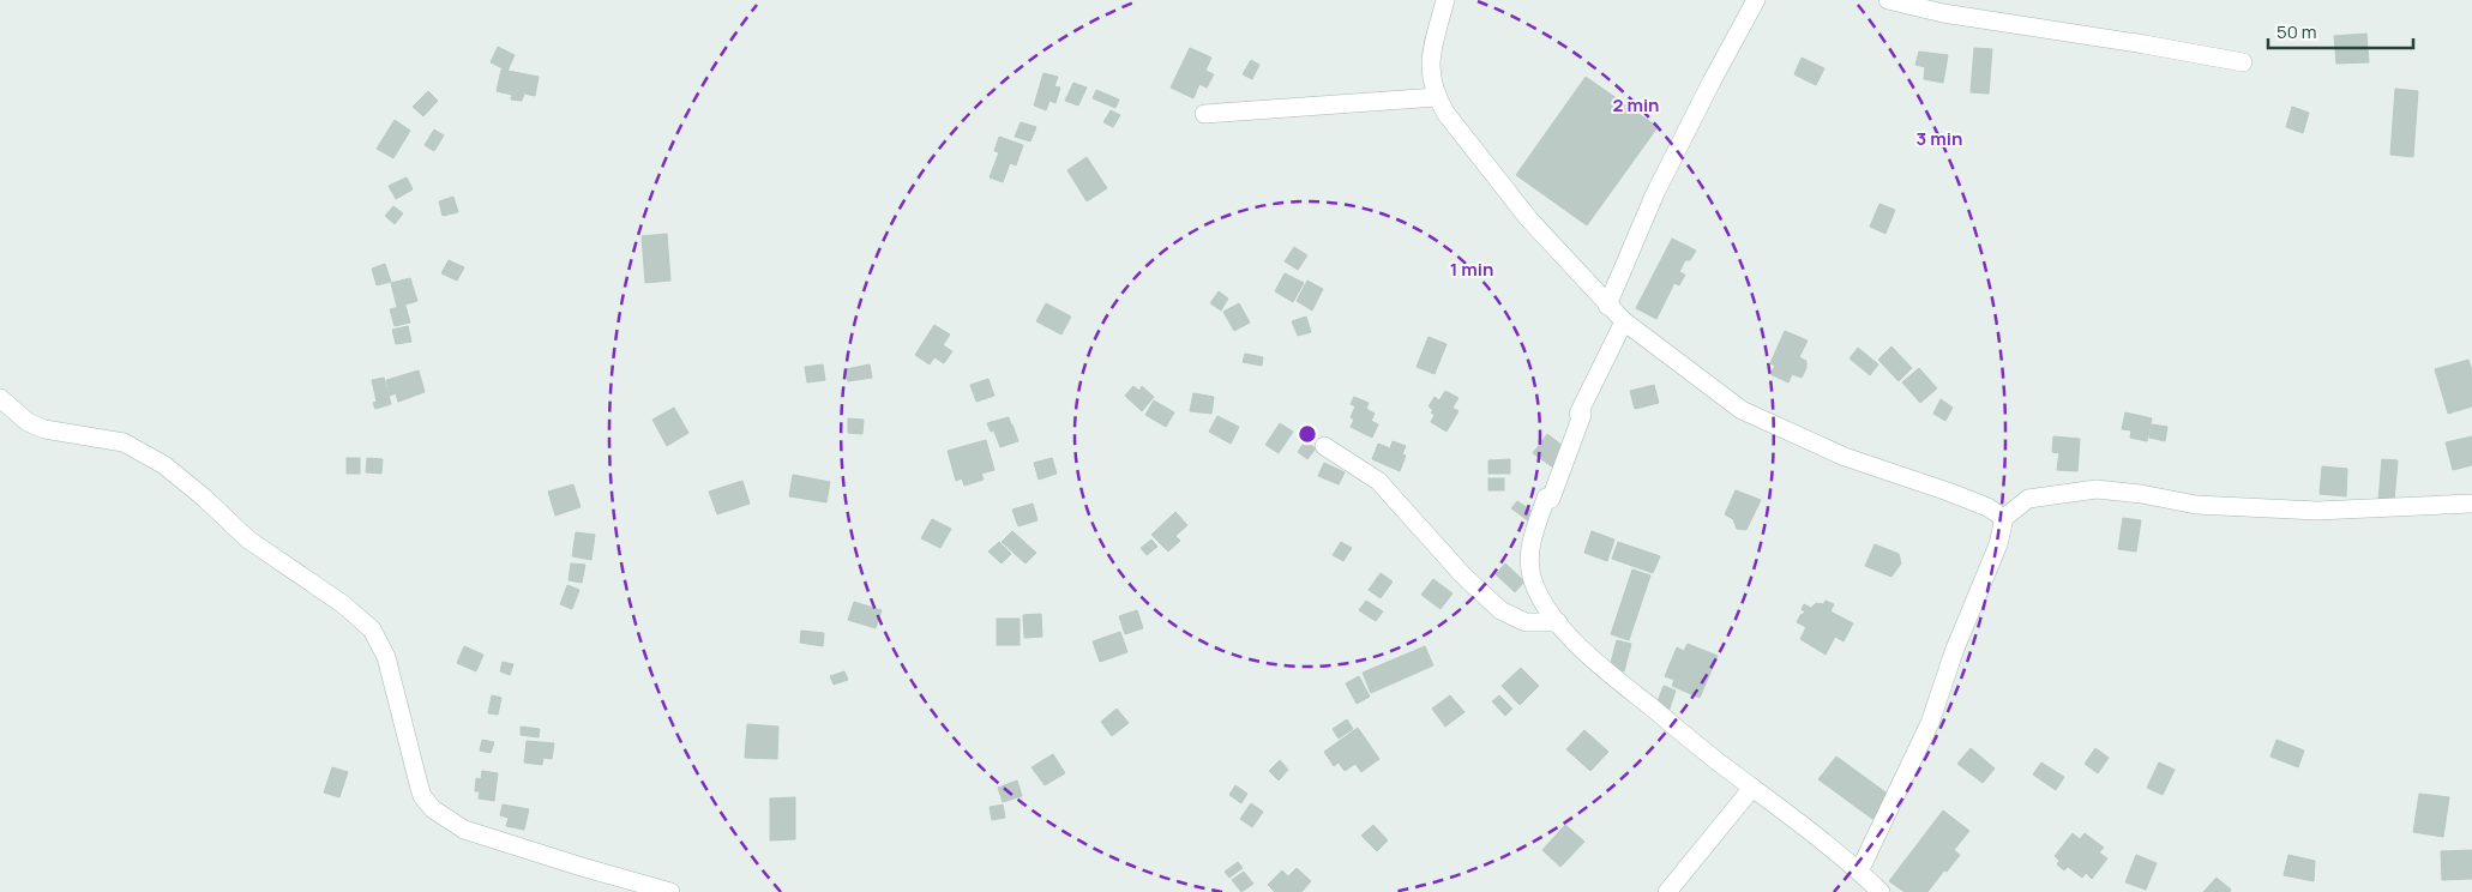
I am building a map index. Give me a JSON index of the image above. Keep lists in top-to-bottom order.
{
  "scale_bar": "50 m",
  "rings": ["2 min", "3 min", "1 min"]
}
